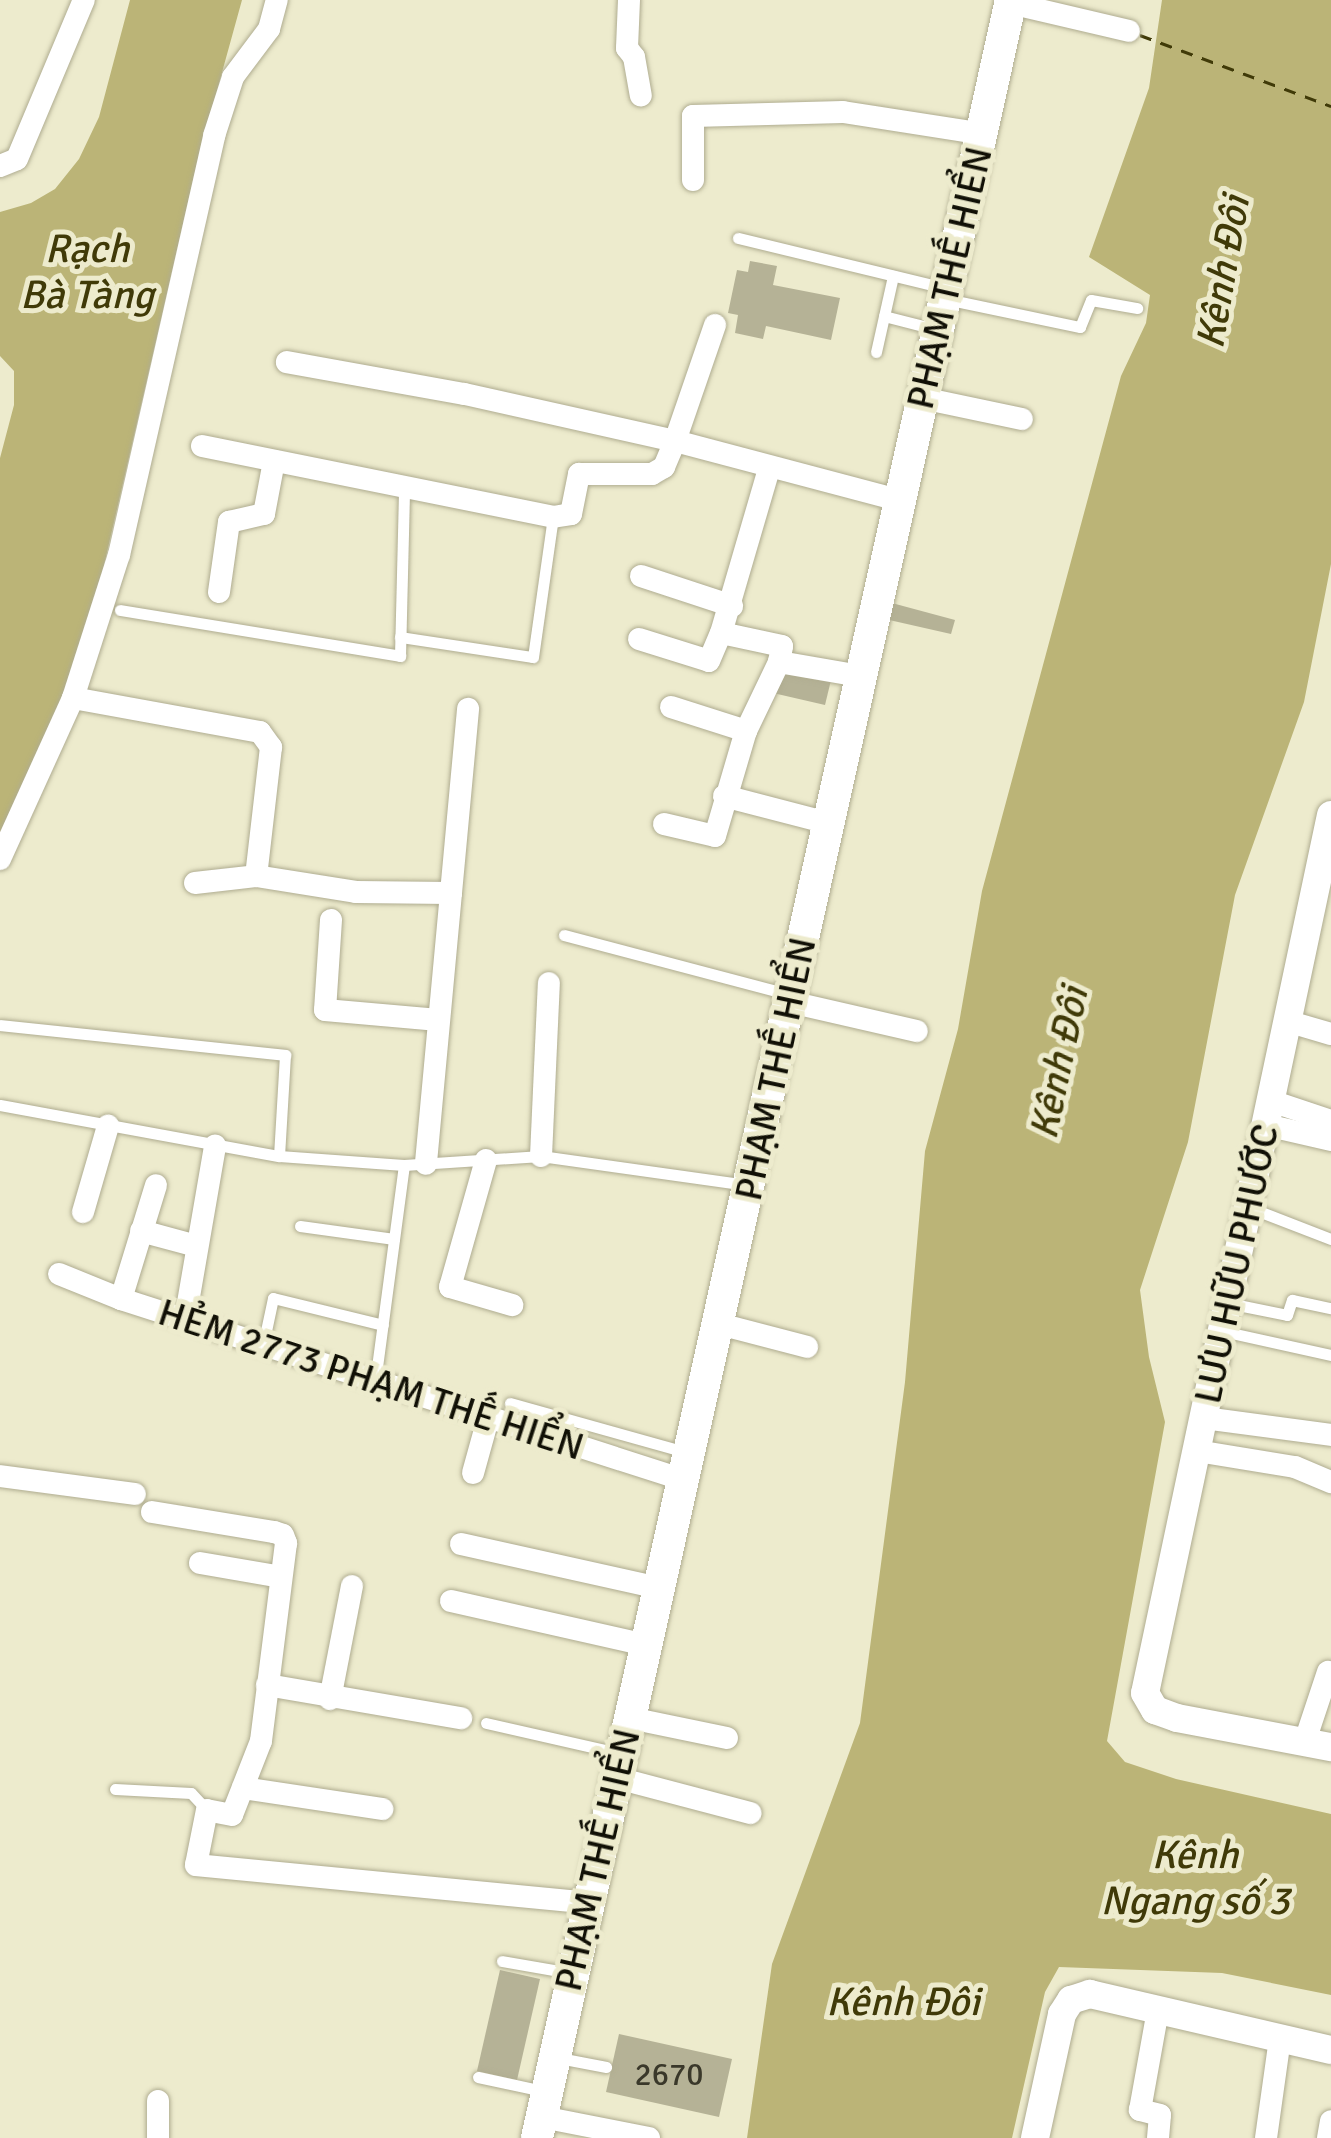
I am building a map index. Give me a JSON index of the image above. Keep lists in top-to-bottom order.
{
  "streets": {
    "main road": ["PHẠM THẾ HIỂN"],
    "street": ["LƯU HỮU PHƯỚC", "HẺM 2773 PHẠM THẾ HIỂN"]
  },
  "crossings": [
    ["PHẠM THẾ HIỂN", "HẺM 2773 PHẠM THẾ HIỂN"]
  ],
  "water": ["Rạch Bà Tàng", "Kênh Đôi", "Kênh Ngang số 3"],
  "house_numbers": ["2670"]
}
